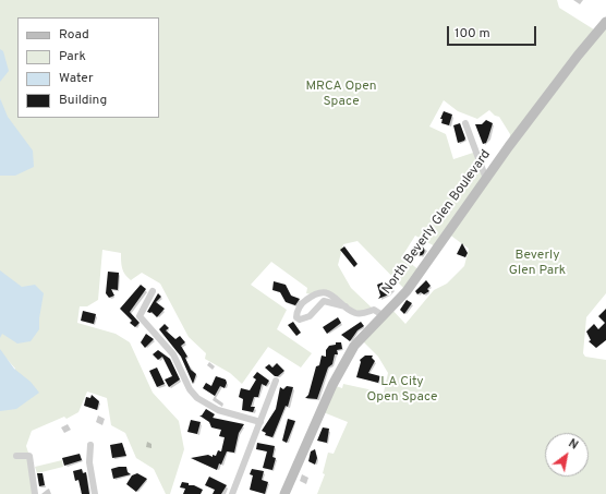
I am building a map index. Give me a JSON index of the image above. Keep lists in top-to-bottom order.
{
  "streets": {
    "main road": ["North Beverly Glen Boulevard"]
  },
  "parks": ["MRCA Open Space", "Beverly Glen Park", "LA City Open Space"],
  "legend": [
    "Road",
    "Park",
    "Water",
    "Building"
  ],
  "scale_bar": "100 m",
  "north": "top right"
}
